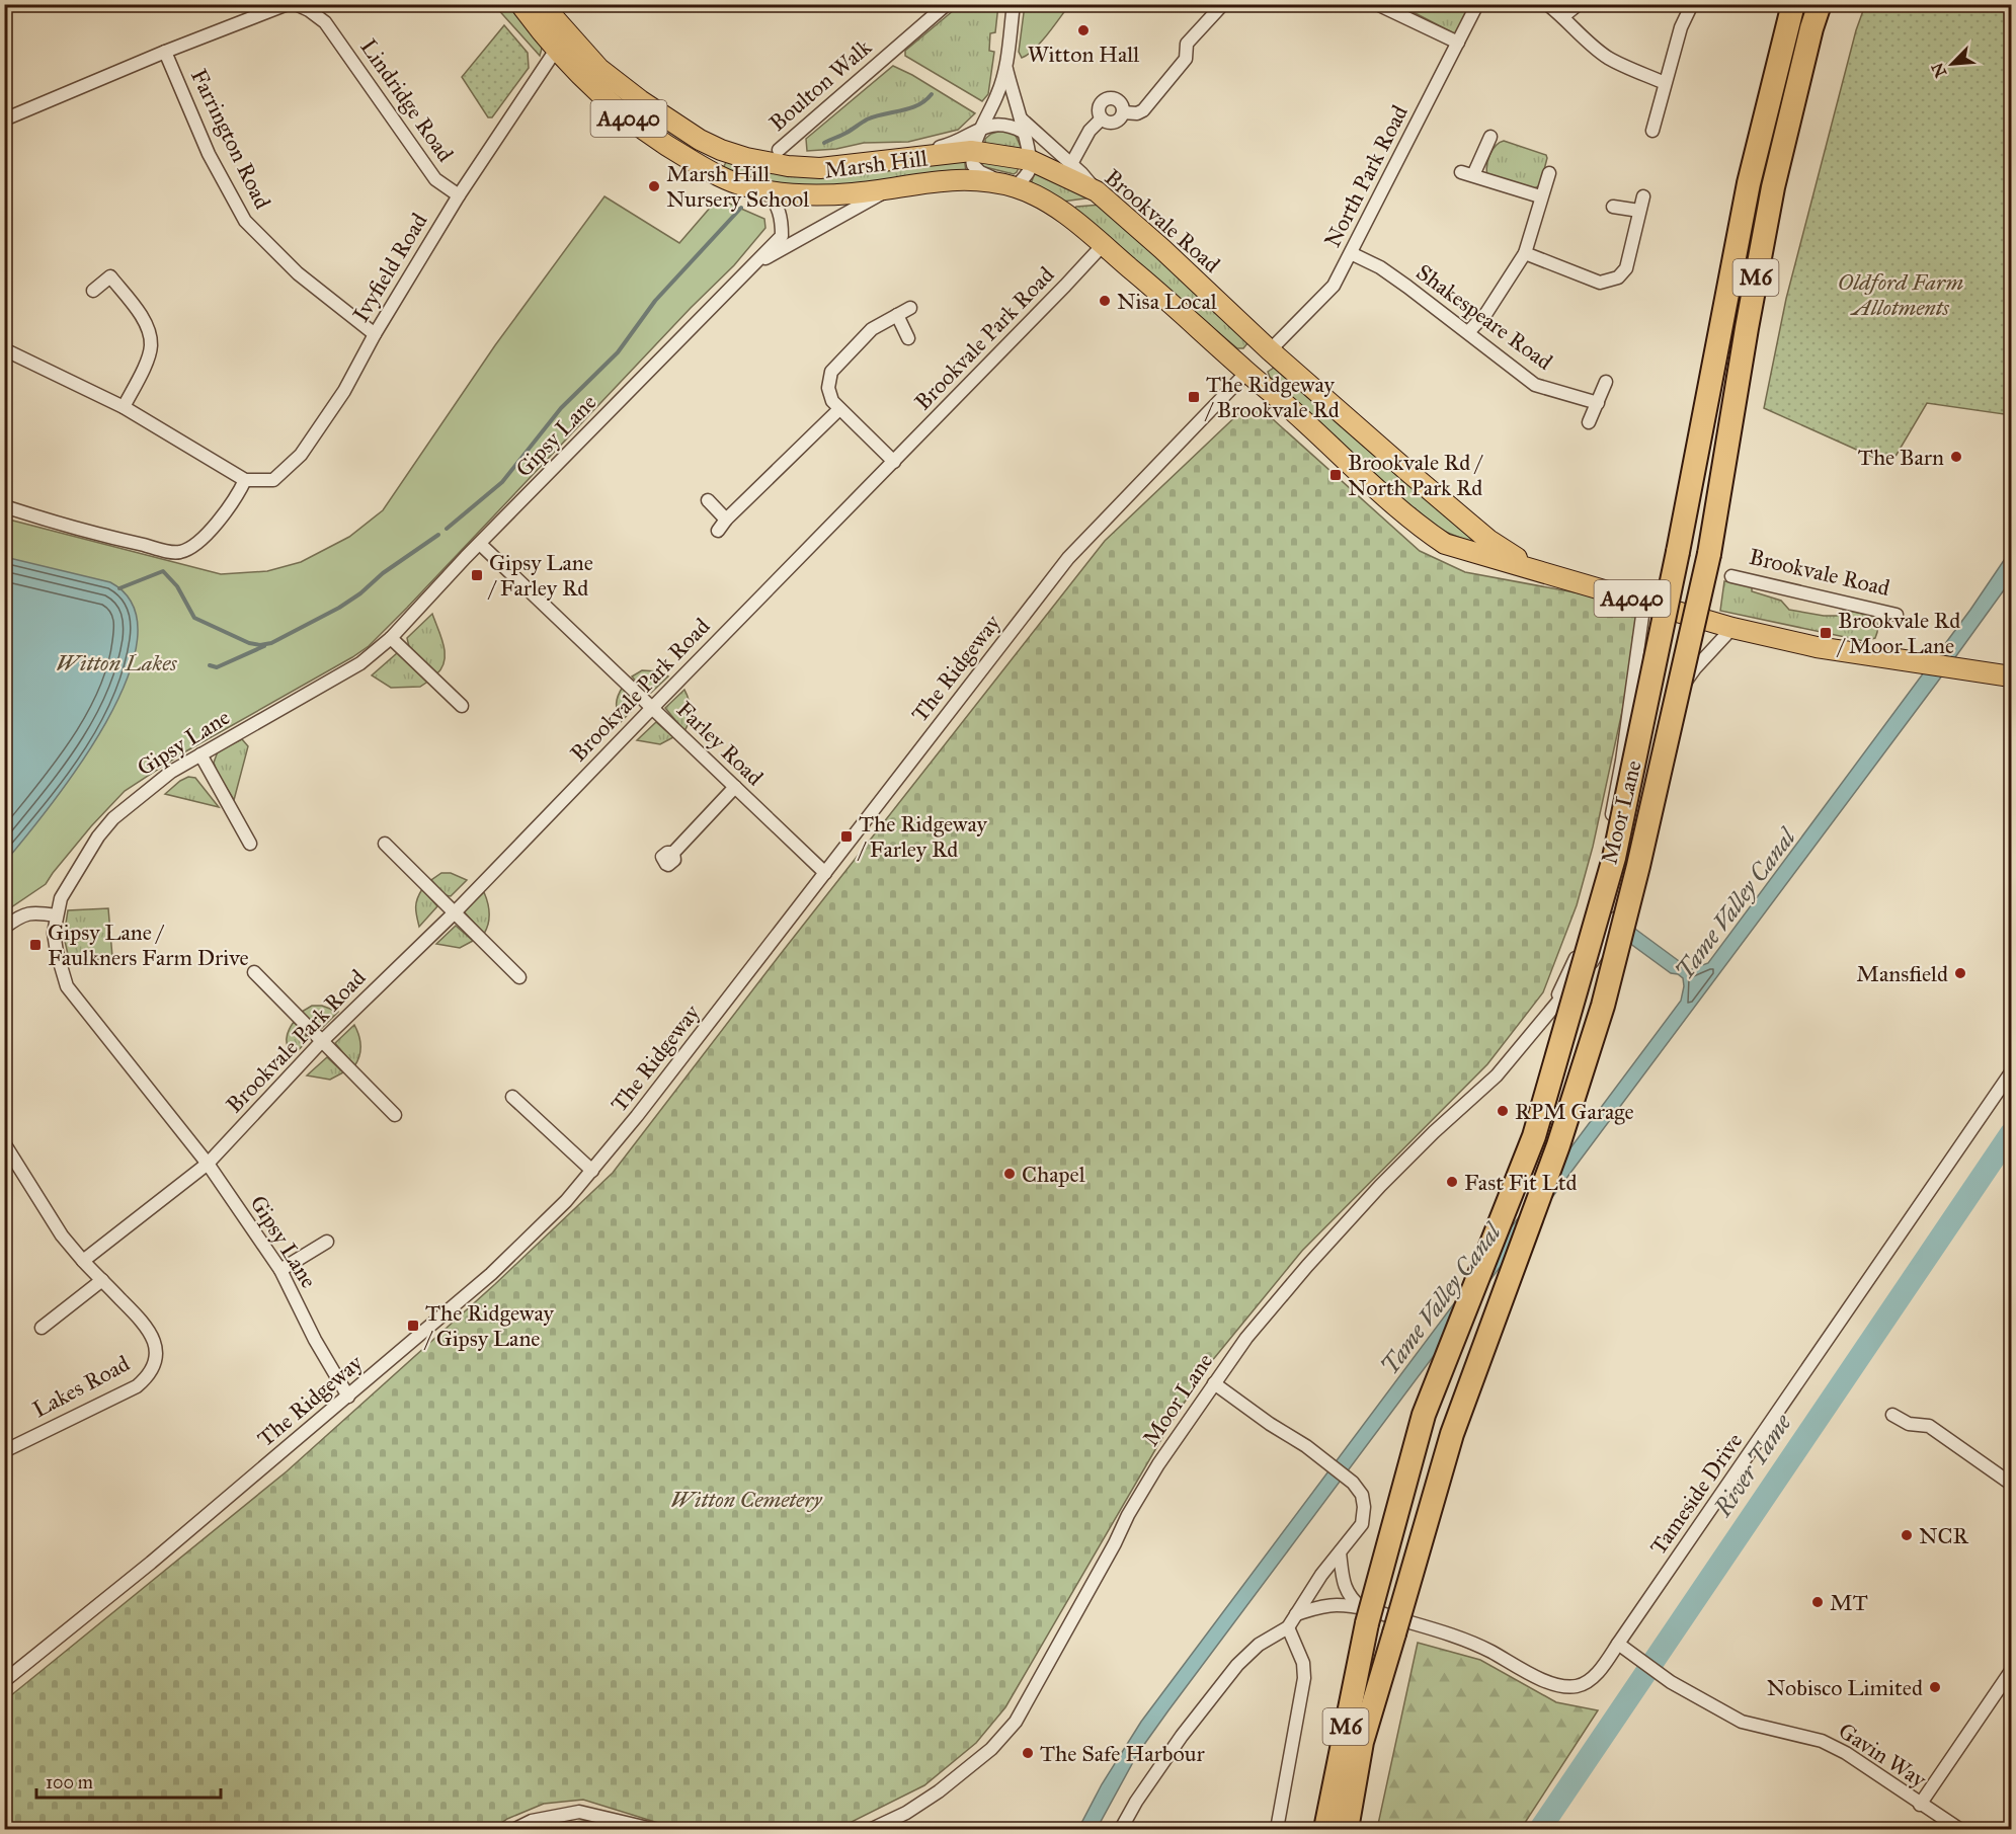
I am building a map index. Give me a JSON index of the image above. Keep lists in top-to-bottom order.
{
  "streets": {
    "highway": ["M6"],
    "main road": ["A4040", "Marsh Hill", "Brookvale Road"],
    "street": [
      "Boulton Walk",
      "Lindridge Road",
      "Farrington Road",
      "North Park Road",
      "Ivyfield Road",
      "Shakespeare Road",
      "Brookvale Park Road",
      "Gipsy Lane",
      "The Ridgeway",
      "Farley Road",
      "Moor Lane",
      "Lakes Road",
      "Tameside Drive",
      "Gavin Way"
    ]
  },
  "crossings": [
    ["Lindridge Road", "Ivyfield Road"],
    ["Farrington Road", "Ivyfield Road"],
    ["Marsh Hill", "Brookvale Road"],
    ["Marsh Hill", "Ivyfield Road"],
    ["Marsh Hill", "Gipsy Lane"],
    ["North Park Road", "Brookvale Road"],
    ["North Park Road", "Shakespeare Road"],
    ["Brookvale Road", "Brookvale Park Road"],
    ["Brookvale Road", "The Ridgeway"],
    ["Brookvale Road", "Moor Lane"],
    ["M6", "Tameside Drive"],
    ["Brookvale Park Road", "Gipsy Lane"],
    ["Brookvale Park Road", "Farley Road"],
    ["Brookvale Park Road", "Lakes Road"],
    ["Gipsy Lane", "The Ridgeway"],
    ["Gipsy Lane", "Farley Road"],
    ["The Ridgeway", "Farley Road"],
    ["Tameside Drive", "Gavin Way"]
  ],
  "water": ["Tame Valley Canal", "River Tame"],
  "parks": ["Oldford Farm Allotments", "Witton Lakes", "Witton Cemetery"],
  "places": {
    "other": [
      "Witton Hall",
      "Marsh Hill Nursery School",
      "Nisa Local",
      "The Barn",
      "Mansfield",
      "RPM Garage",
      "Chapel",
      "Fast Fit Ltd",
      "NCR",
      "MT",
      "Nobisco Limited",
      "The Safe Harbour"
    ],
    "transit": [
      "The Ridgeway / Brookvale Rd",
      "Brookvale Rd / North Park Rd",
      "Gipsy Lane / Farley Rd",
      "Brookvale Rd / Moor Lane",
      "The Ridgeway / Farley Rd",
      "Gipsy Lane / Faulkners Farm Drive",
      "The Ridgeway / Gipsy Lane"
    ]
  },
  "scale_bar": "100 m",
  "north": "bottom left"
}
